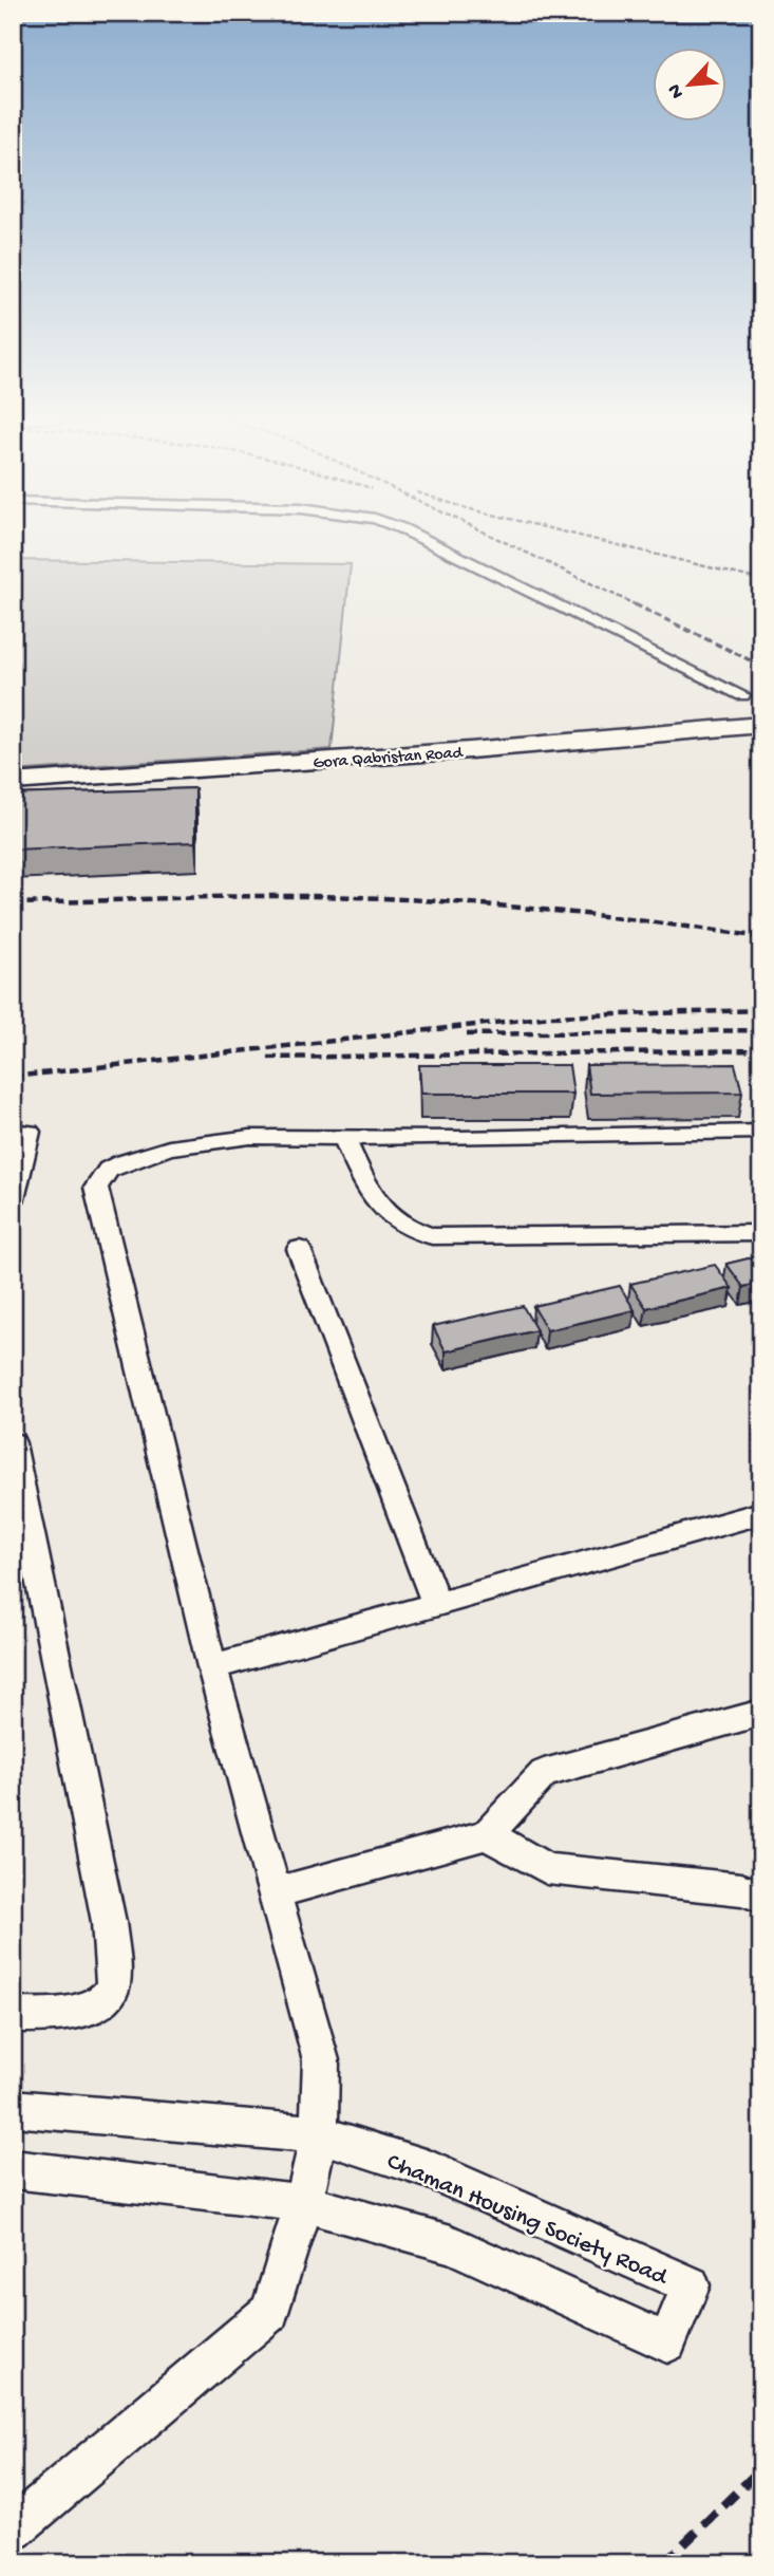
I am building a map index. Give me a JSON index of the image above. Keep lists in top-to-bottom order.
{
  "streets": {
    "main road": ["Gora Qabristan Road"],
    "street": ["Chaman Housing Society Road"]
  },
  "north": "bottom left"
}
